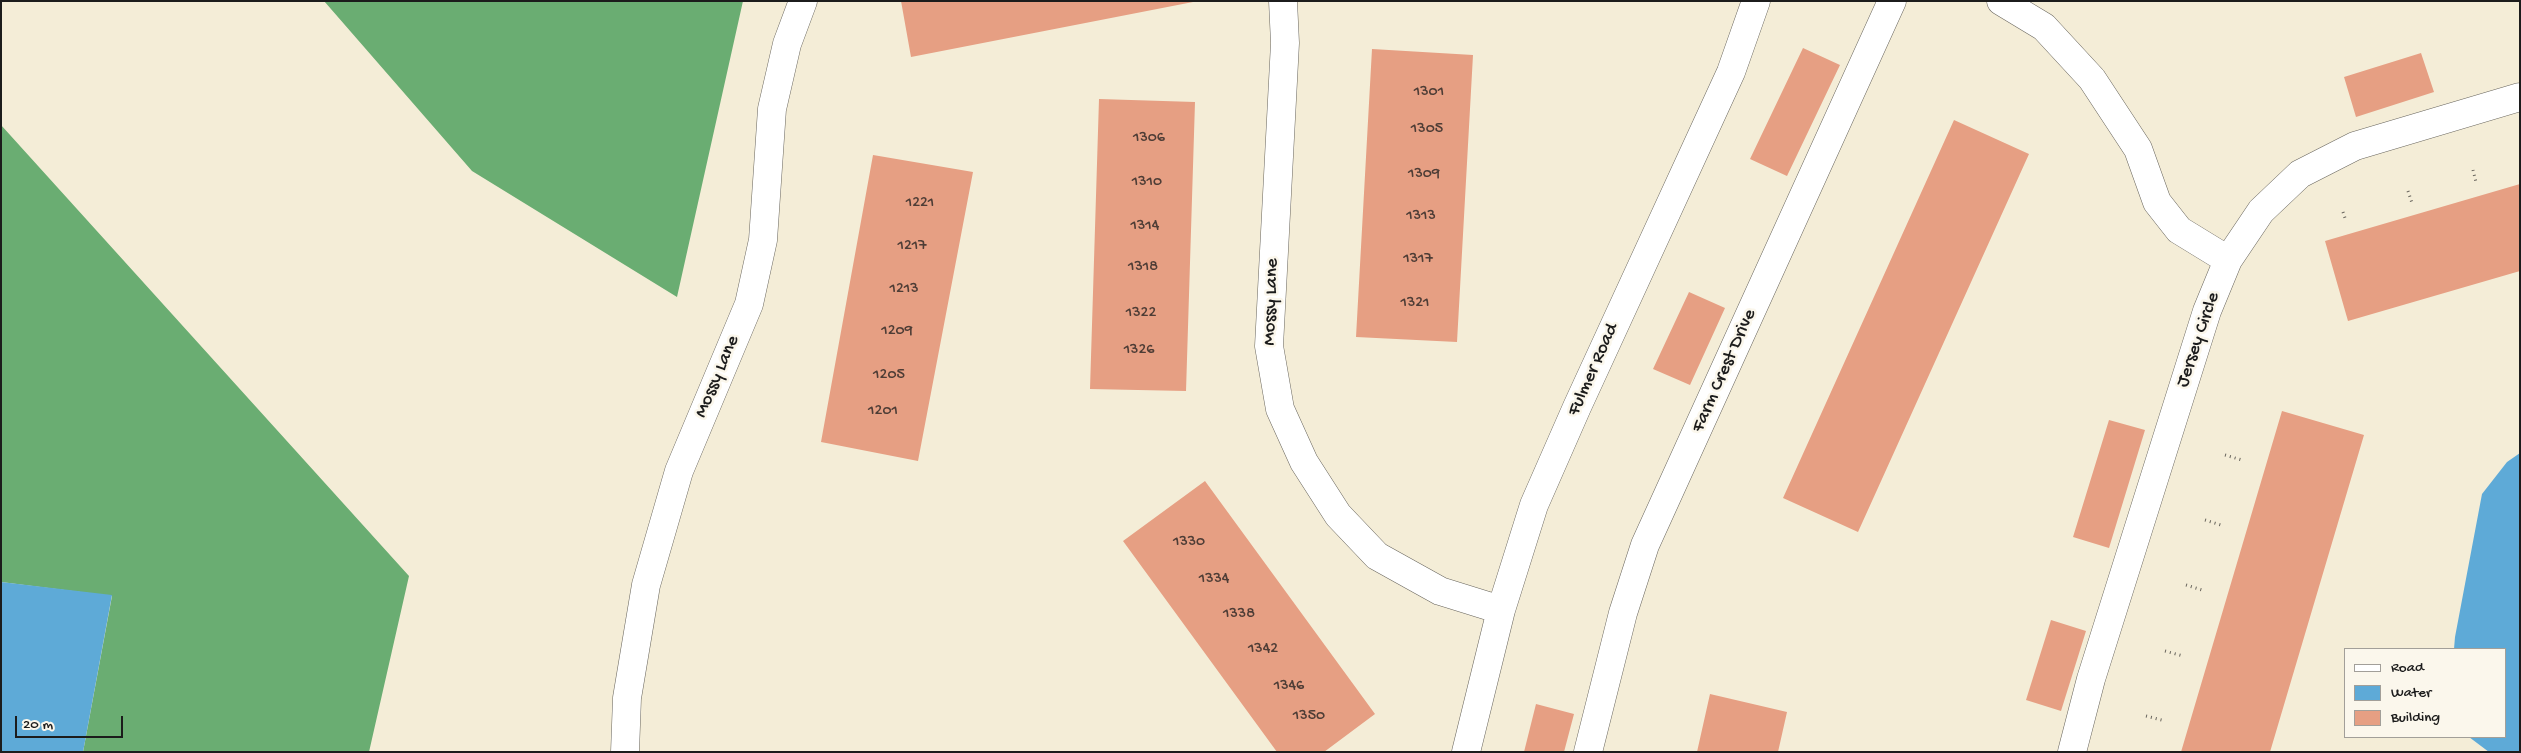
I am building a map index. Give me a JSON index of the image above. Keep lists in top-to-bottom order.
{
  "streets": {
    "street": [
      "Mossy Lane",
      "Jersey Circle",
      "Fulmer Road",
      "Farm Crest Drive"
    ]
  },
  "crossings": [
    ["Mossy Lane", "Fulmer Road"]
  ],
  "house_numbers": [
    "1301",
    "1305",
    "1306",
    "1309",
    "1310",
    "1221",
    "1313",
    "1314",
    "1217",
    "1317",
    "1318",
    "1213",
    "1321",
    "1322",
    "1209",
    "1326",
    "1205",
    "1201",
    "1330",
    "1334",
    "1338",
    "1342",
    "1346",
    "1350"
  ],
  "legend": ["Road", "Water", "Building"],
  "scale_bar": "20 m"
}
